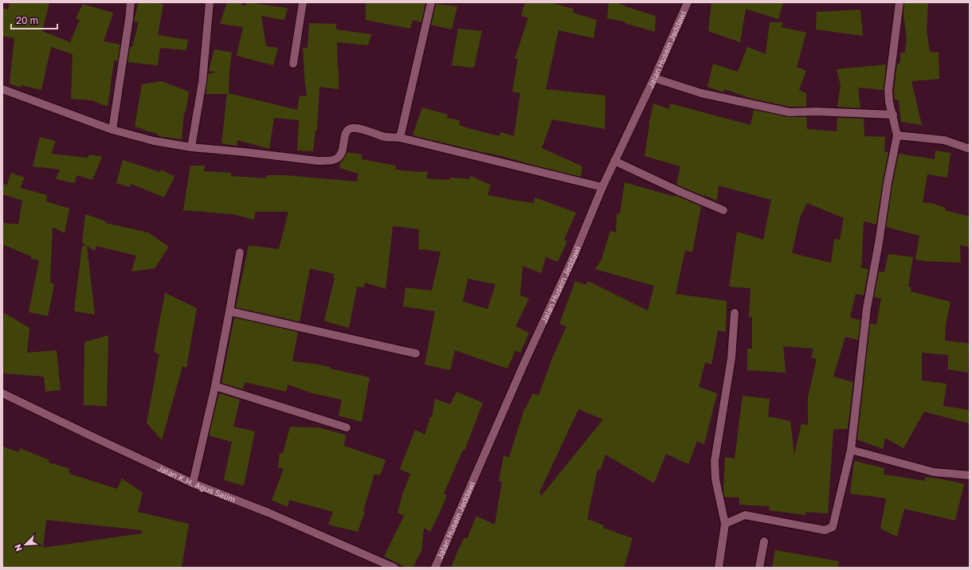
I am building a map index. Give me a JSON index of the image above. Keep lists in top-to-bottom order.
{
  "streets": {
    "street": ["Jalan Husein Jeddawi", "Jalan K.H. Agus Salim"]
  },
  "scale_bar": "20 m",
  "north": "bottom left"
}
